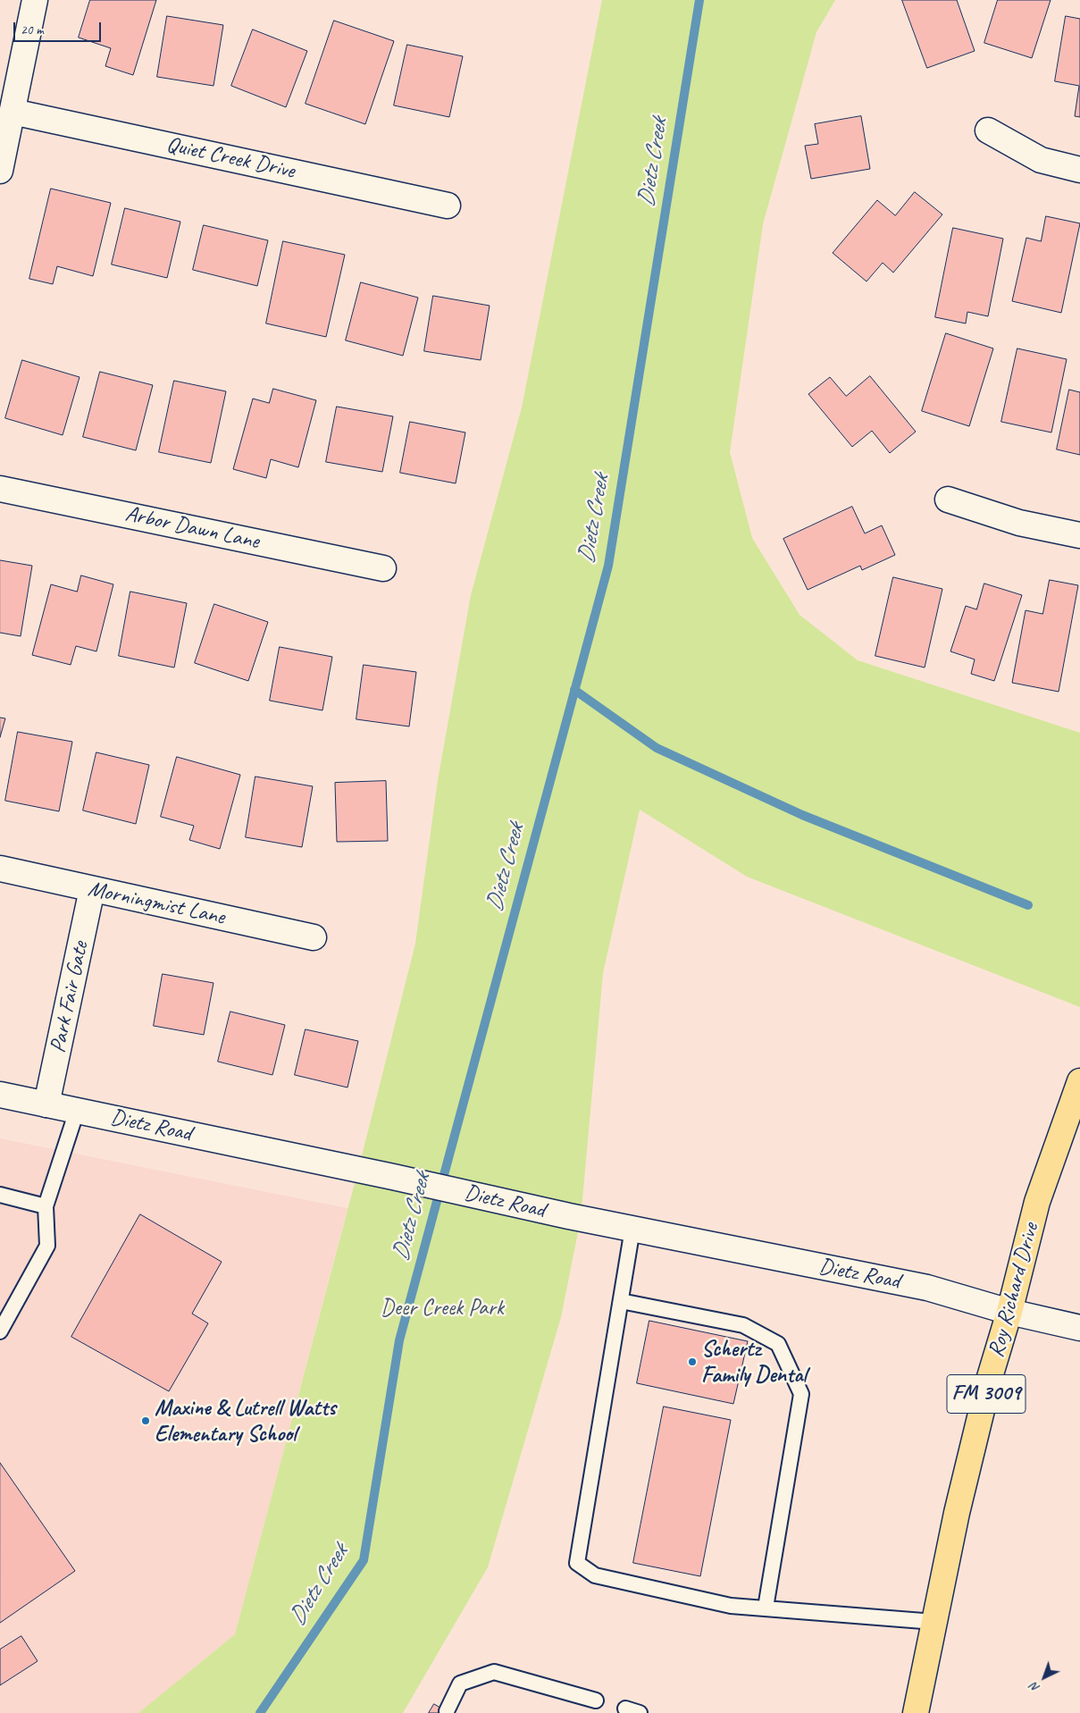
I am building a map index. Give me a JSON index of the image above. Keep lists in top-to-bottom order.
{
  "streets": {
    "main road": ["Roy Richard Drive", "FM 3009"],
    "street": [
      "Quiet Creek Drive",
      "Arbor Dawn Lane",
      "Morningmist Lane",
      "Park Fair Gate",
      "Dietz Road"
    ]
  },
  "crossings": [
    ["Morningmist Lane", "Park Fair Gate"],
    ["Park Fair Gate", "Dietz Road"],
    ["Dietz Road", "Roy Richard Drive"]
  ],
  "water": ["Dietz Creek"],
  "parks": ["Deer Creek Park"],
  "places": ["Schertz Family Dental", "Maxine & Lutrell Watts Elementary School"],
  "scale_bar": "20 m",
  "north": "bottom left"
}
